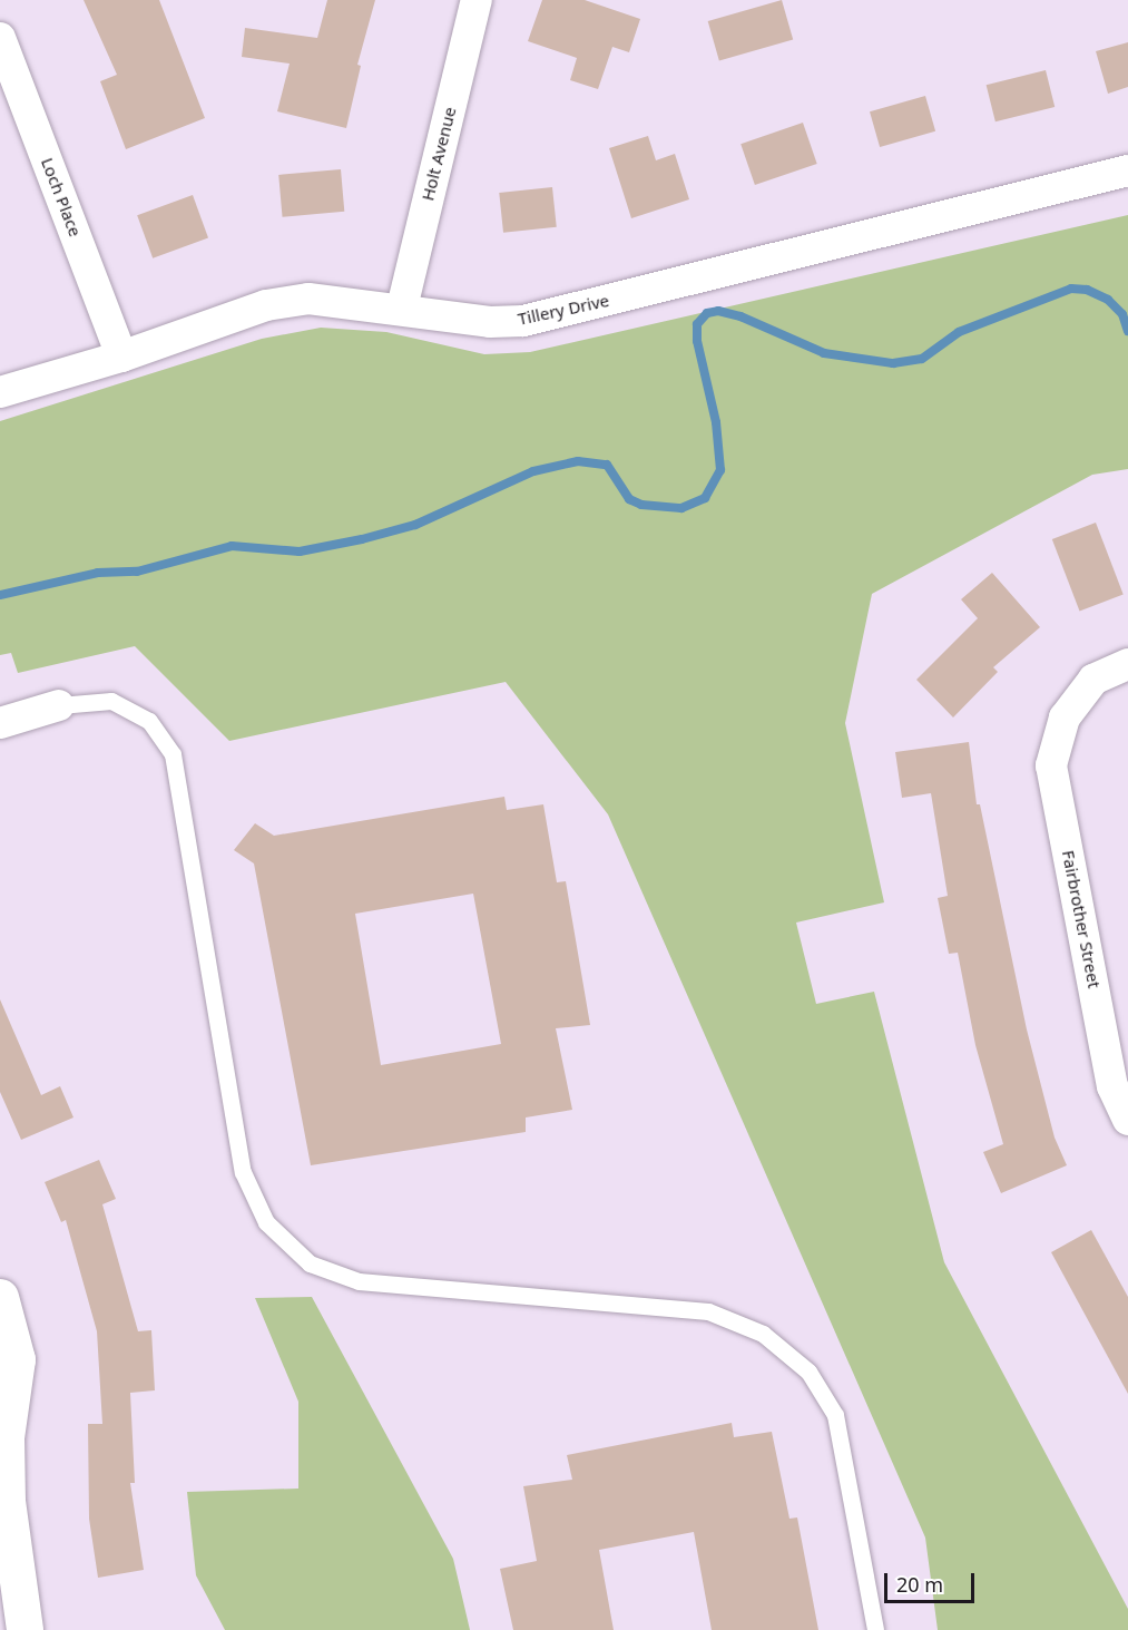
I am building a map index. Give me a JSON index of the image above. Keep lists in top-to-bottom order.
{
  "streets": {
    "street": [
      "Holt Avenue",
      "Loch Place",
      "Tillery Drive",
      "Fairbrother Street"
    ]
  },
  "crossings": [
    ["Holt Avenue", "Tillery Drive"],
    ["Loch Place", "Tillery Drive"]
  ],
  "scale_bar": "20 m"
}
